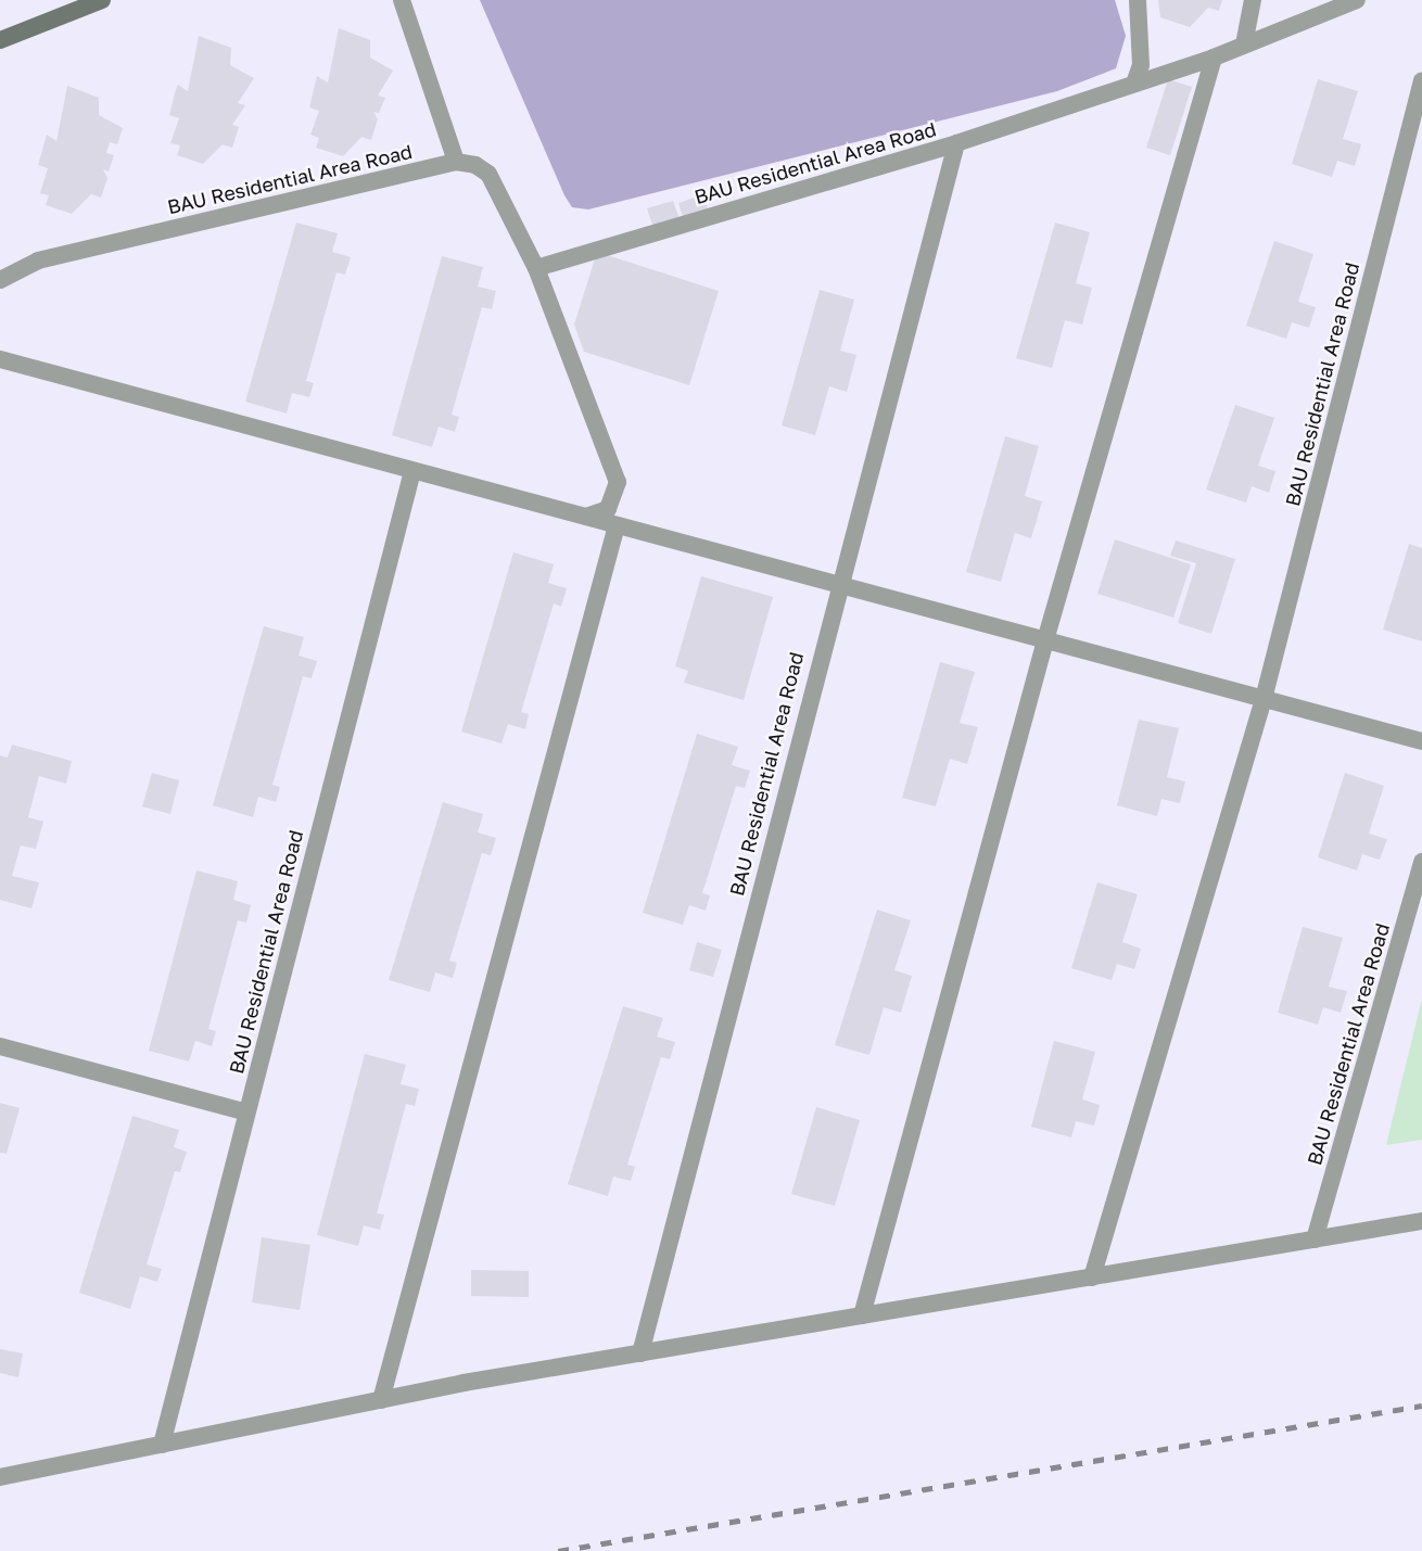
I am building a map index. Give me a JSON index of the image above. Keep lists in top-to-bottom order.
{
  "streets": {
    "street": ["BAU Residential Area Road"]
  }
}
